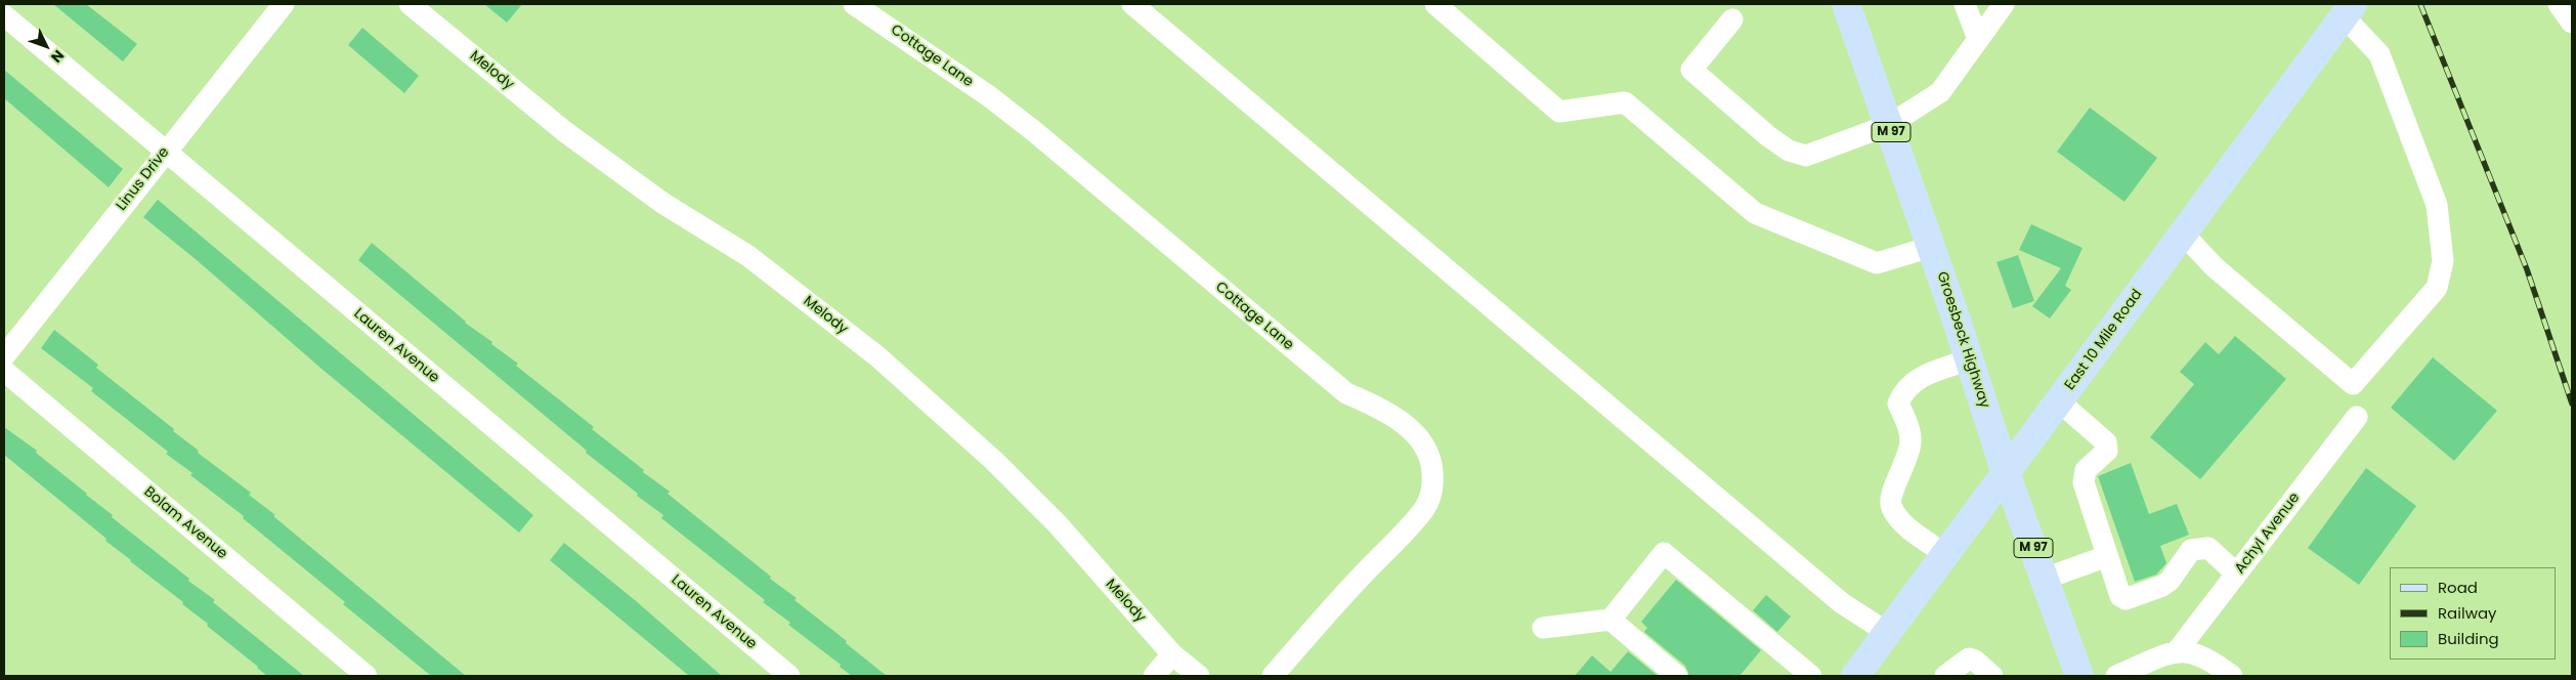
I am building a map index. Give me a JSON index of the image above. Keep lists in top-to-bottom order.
{
  "streets": {
    "main road": ["M 97", "Groesbeck Highway", "East 10 Mile Road"],
    "street": [
      "Cottage Lane",
      "Melody",
      "Linus Drive",
      "Lauren Avenue",
      "Bolam Avenue",
      "Achyl Avenue"
    ]
  },
  "crossings": [
    ["Linus Drive", "Lauren Avenue"],
    ["Groesbeck Highway", "East 10 Mile Road"]
  ],
  "legend": ["Road", "Railway", "Building"],
  "north": "bottom right"
}
